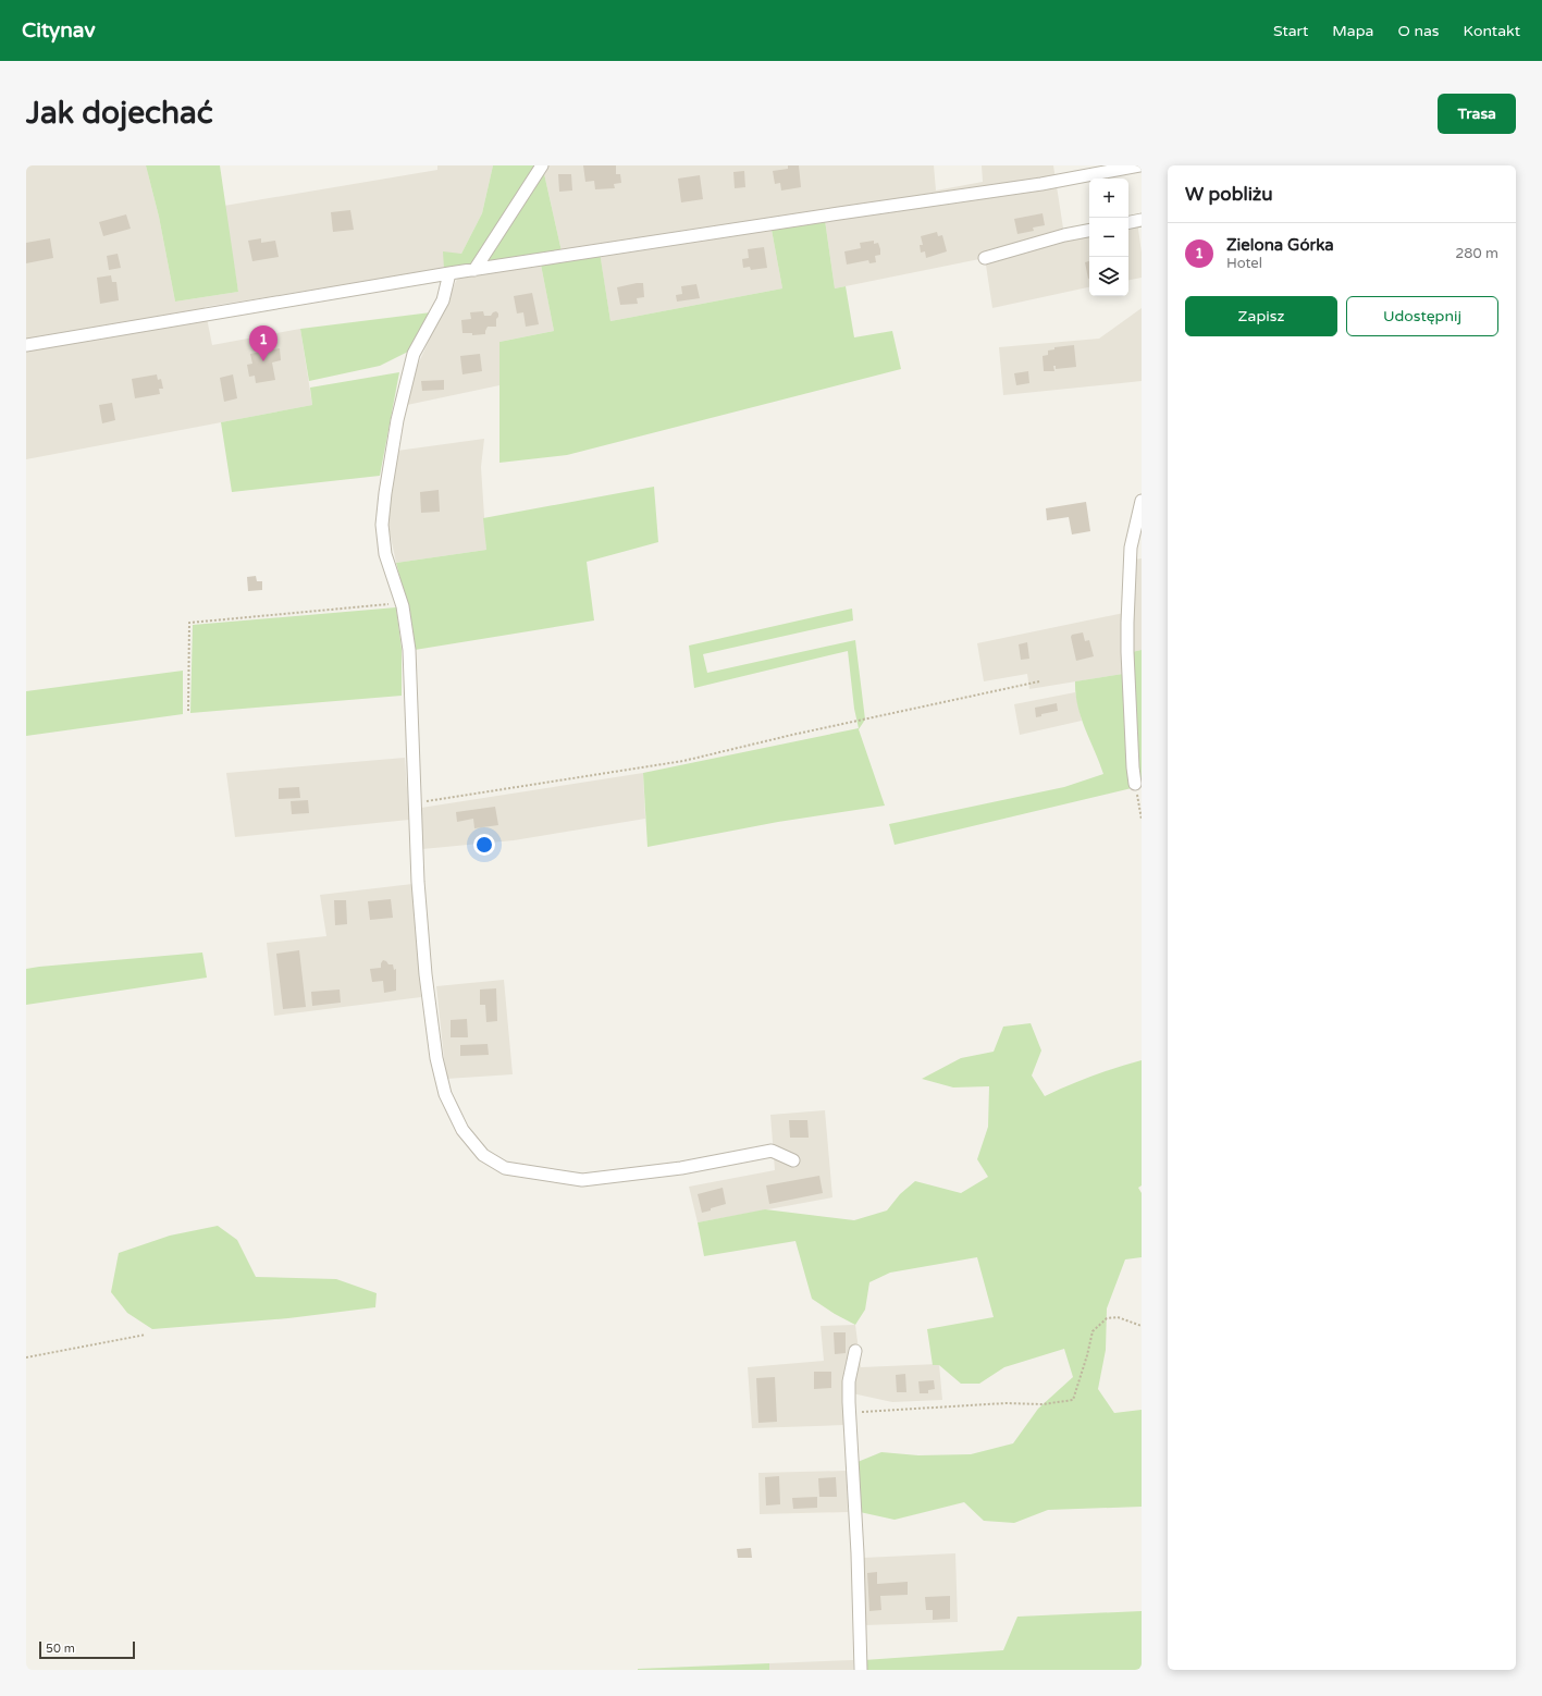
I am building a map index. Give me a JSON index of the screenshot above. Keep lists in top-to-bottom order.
{
  "scale_bar": "50 m",
  "page": {
    "header": "Citynav",
    "nav": [
      "Start",
      "Mapa",
      "O nas",
      "Kontakt"
    ],
    "buttons": [
      "Trasa",
      ["Zapisz", "Udostępnij"]
    ],
    "title": "Jak dojechać",
    "heading": "W pobliżu",
    "map_buttons": ["+", "−"],
    "list": [
      {
        "mark": "1",
        "name": "Zielona Górka",
        "note": "Hotel",
        "value": "280 m"
      }
    ],
    "pins": "1",
    "scale": "50 m"
  }
}
